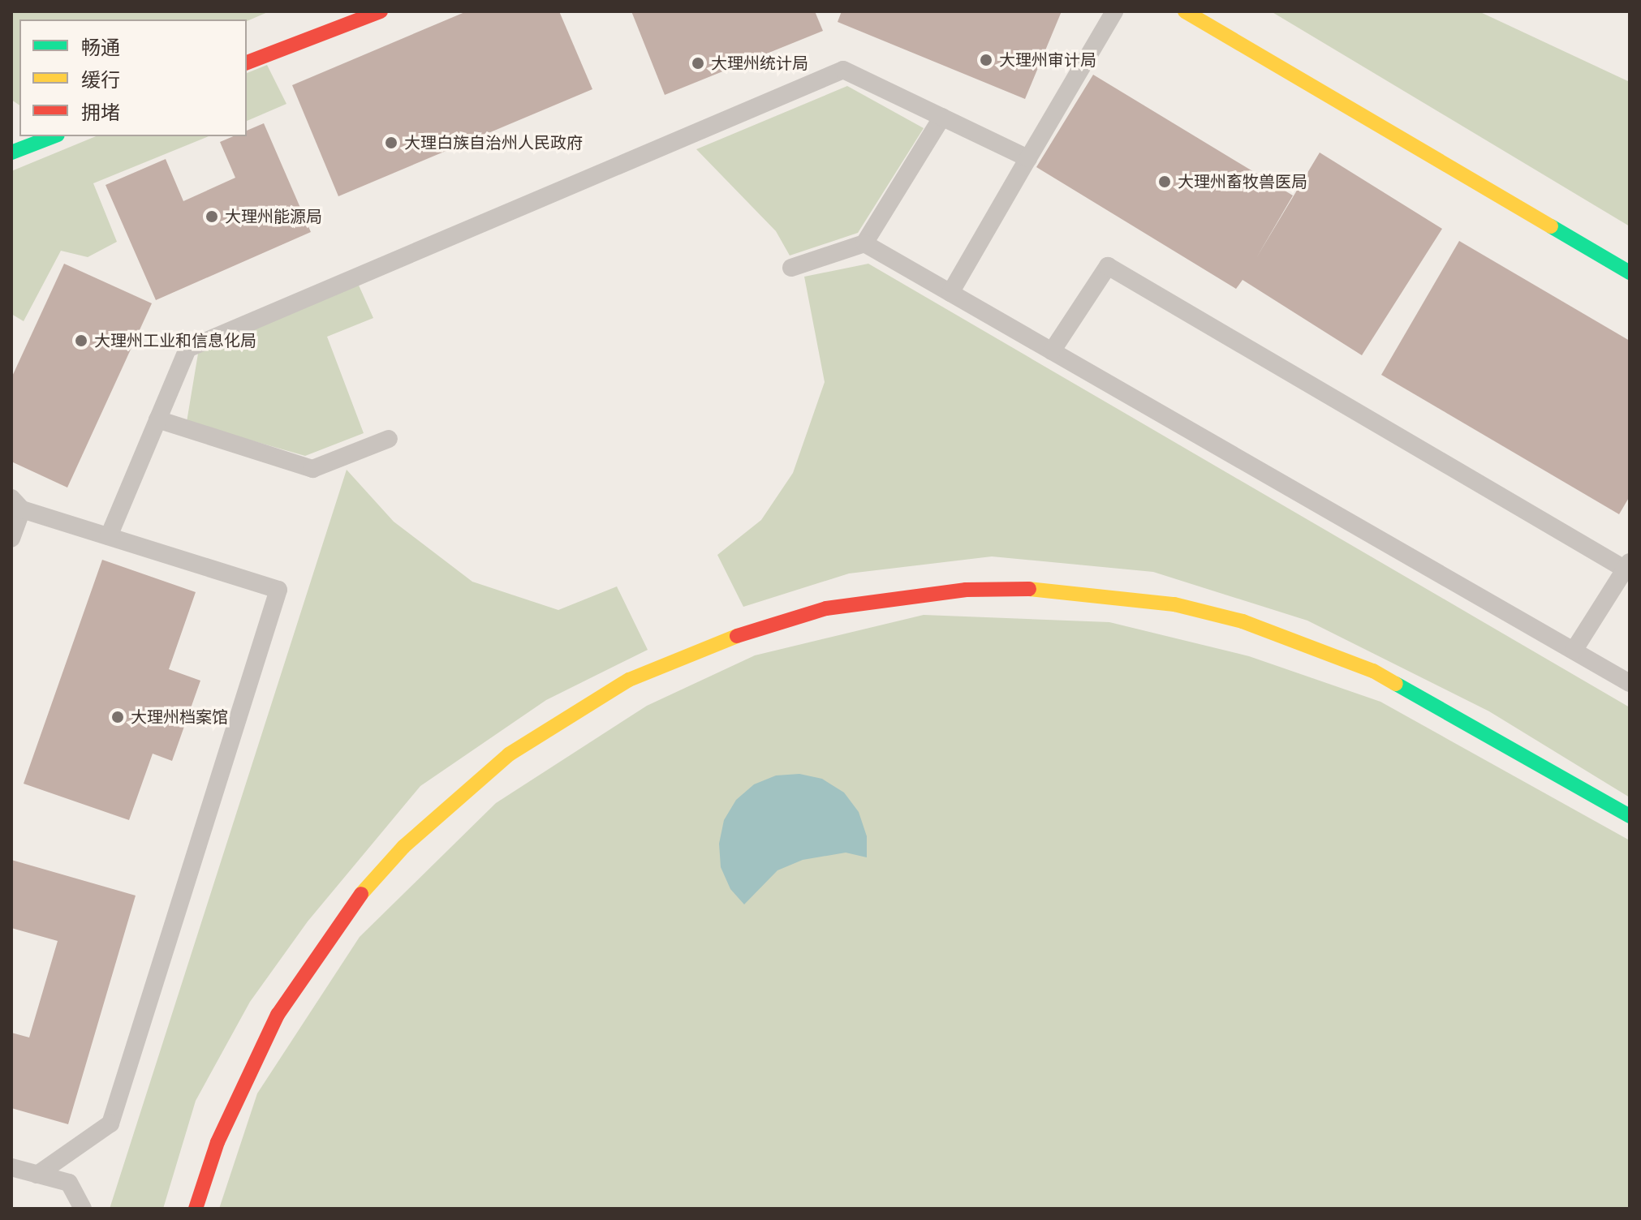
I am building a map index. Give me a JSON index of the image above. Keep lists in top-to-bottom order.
{
  "places": [
    "大理州审计局",
    "大理州统计局",
    "大理白族自治州人民政府",
    "大理州畜牧兽医局",
    "大理州能源局",
    "大理州工业和信息化局",
    "大理州档案馆"
  ],
  "legend": ["畅通", "缓行", "拥堵"]
}
